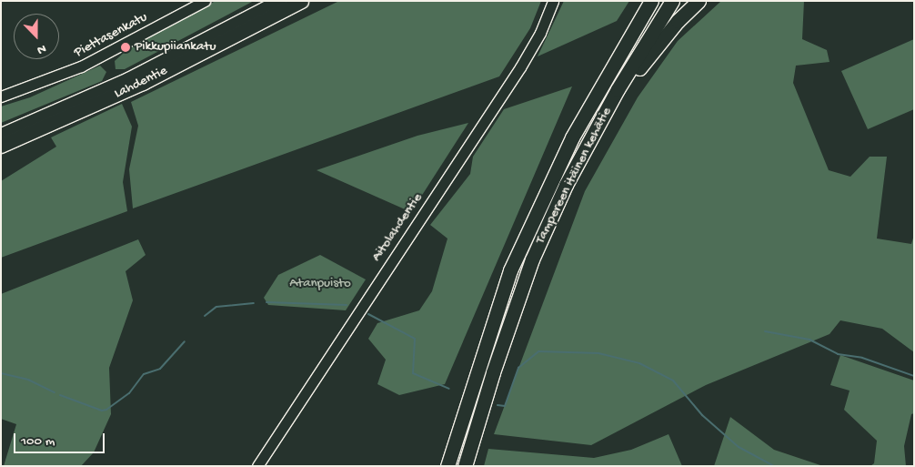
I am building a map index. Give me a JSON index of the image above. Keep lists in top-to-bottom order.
{
  "streets": {
    "highway": ["Lahdentie", "Tampereen itäinen kehätie"],
    "main road": ["Piettasenkatu", "Aitolahdentie"]
  },
  "parks": ["Atanpuisto"],
  "places": ["Pikkupiiankatu"],
  "scale_bar": "100 m",
  "north": "bottom"
}
